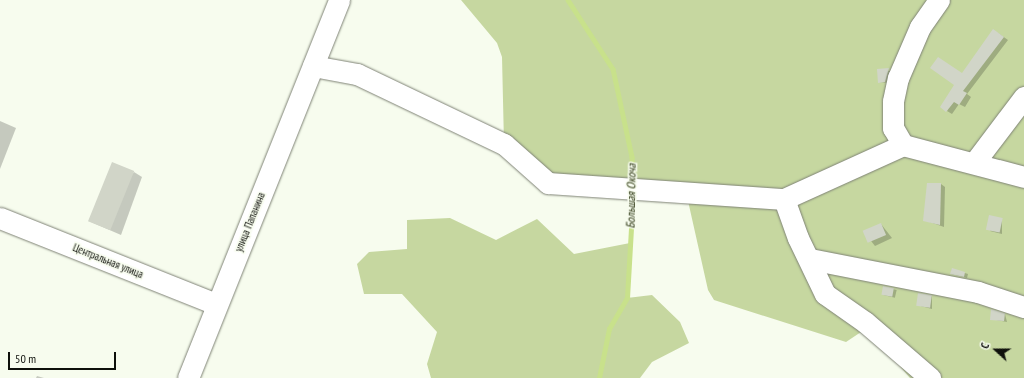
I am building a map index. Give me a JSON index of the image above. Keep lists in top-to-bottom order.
{
  "streets": {
    "street": ["улица Папанина", "Центральная улица"]
  },
  "crossings": [
    ["улица Папанина", "Центральная улица"]
  ],
  "water": ["Большая Окоча"],
  "scale_bar": "50 m",
  "north": "left"
}
